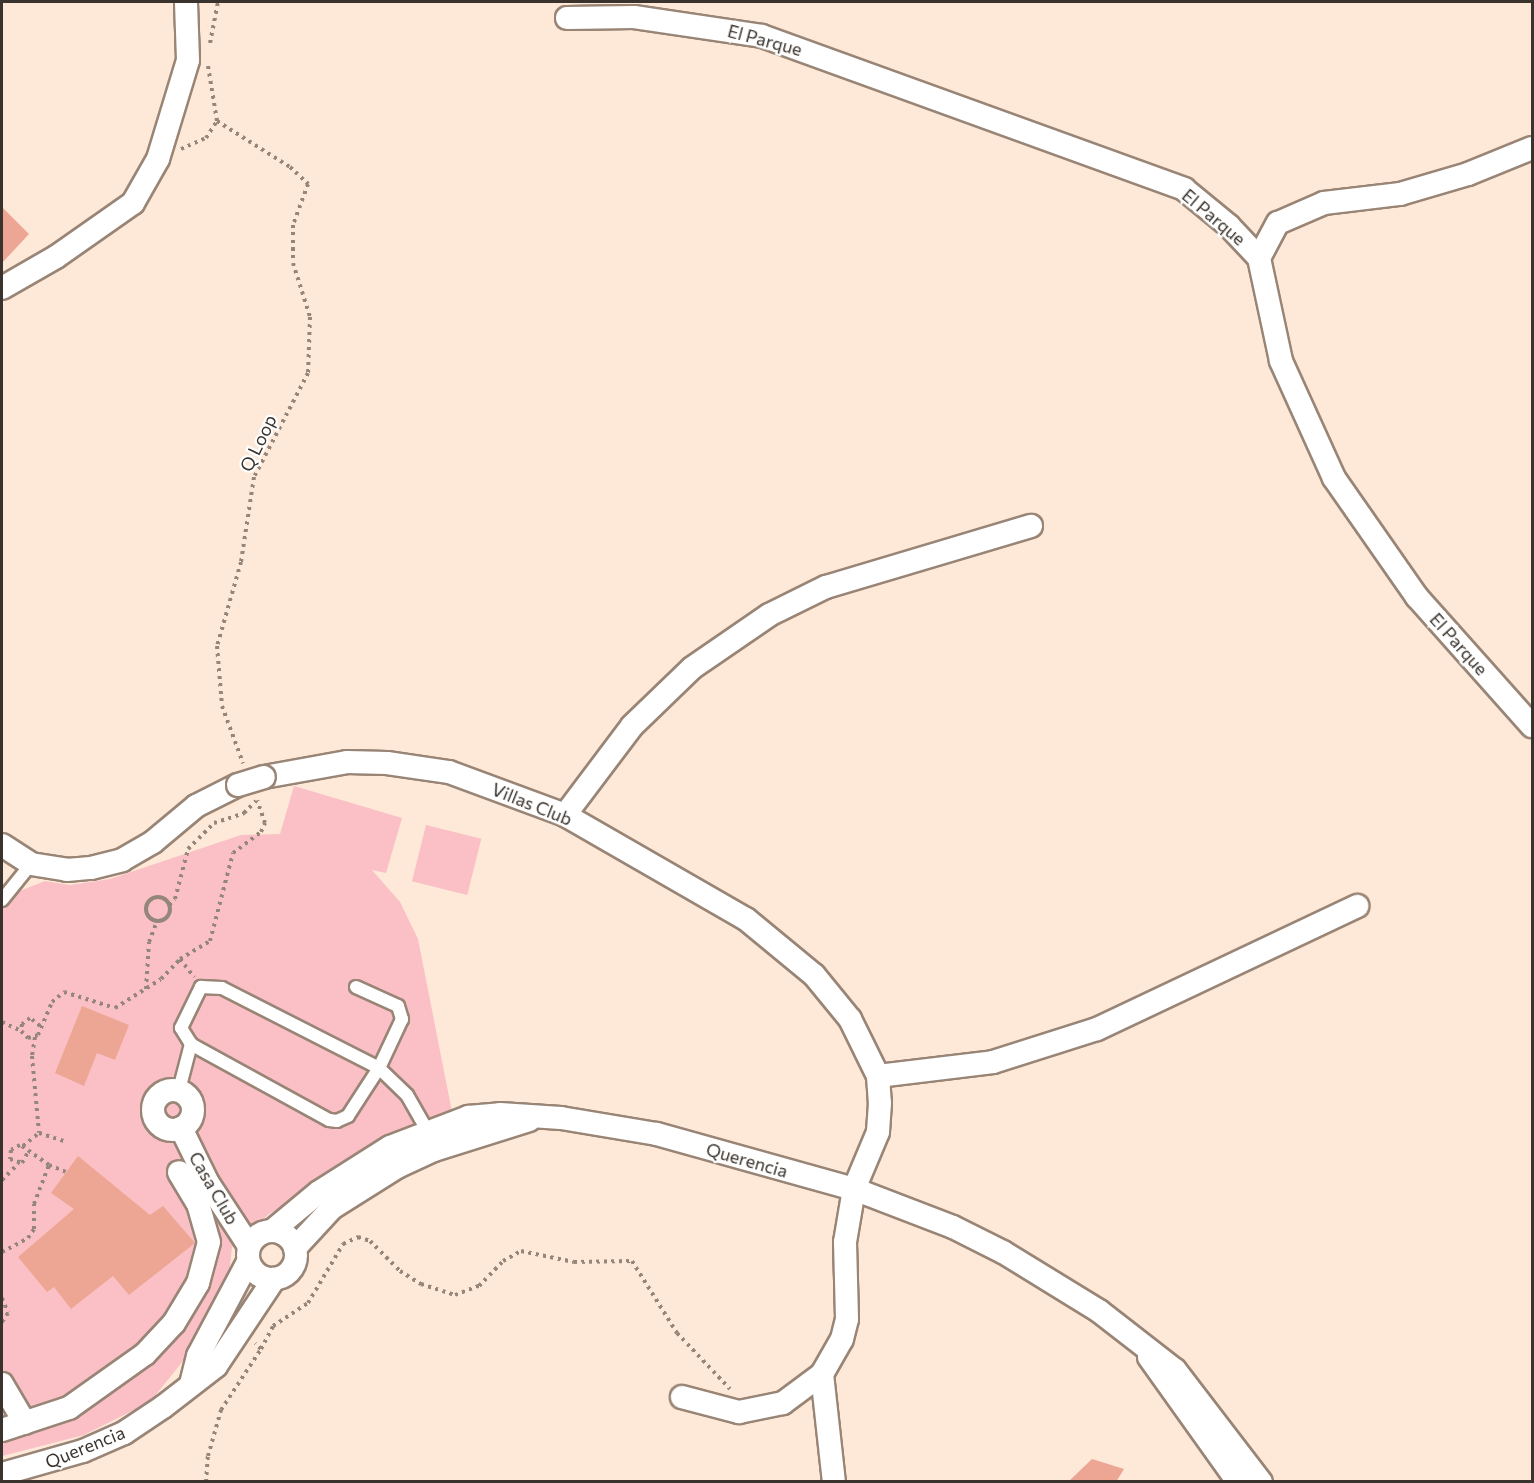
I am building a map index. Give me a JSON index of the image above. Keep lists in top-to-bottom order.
{
  "streets": {
    "street": [
      "El Parque",
      "Villas Club",
      "Querencia",
      "Casa Club"
    ],
    "path": ["Q Loop"]
  },
  "crossings": [
    ["Q Loop", "Villas Club"],
    ["Villas Club", "Querencia"],
    ["Querencia", "Casa Club"]
  ]
}
